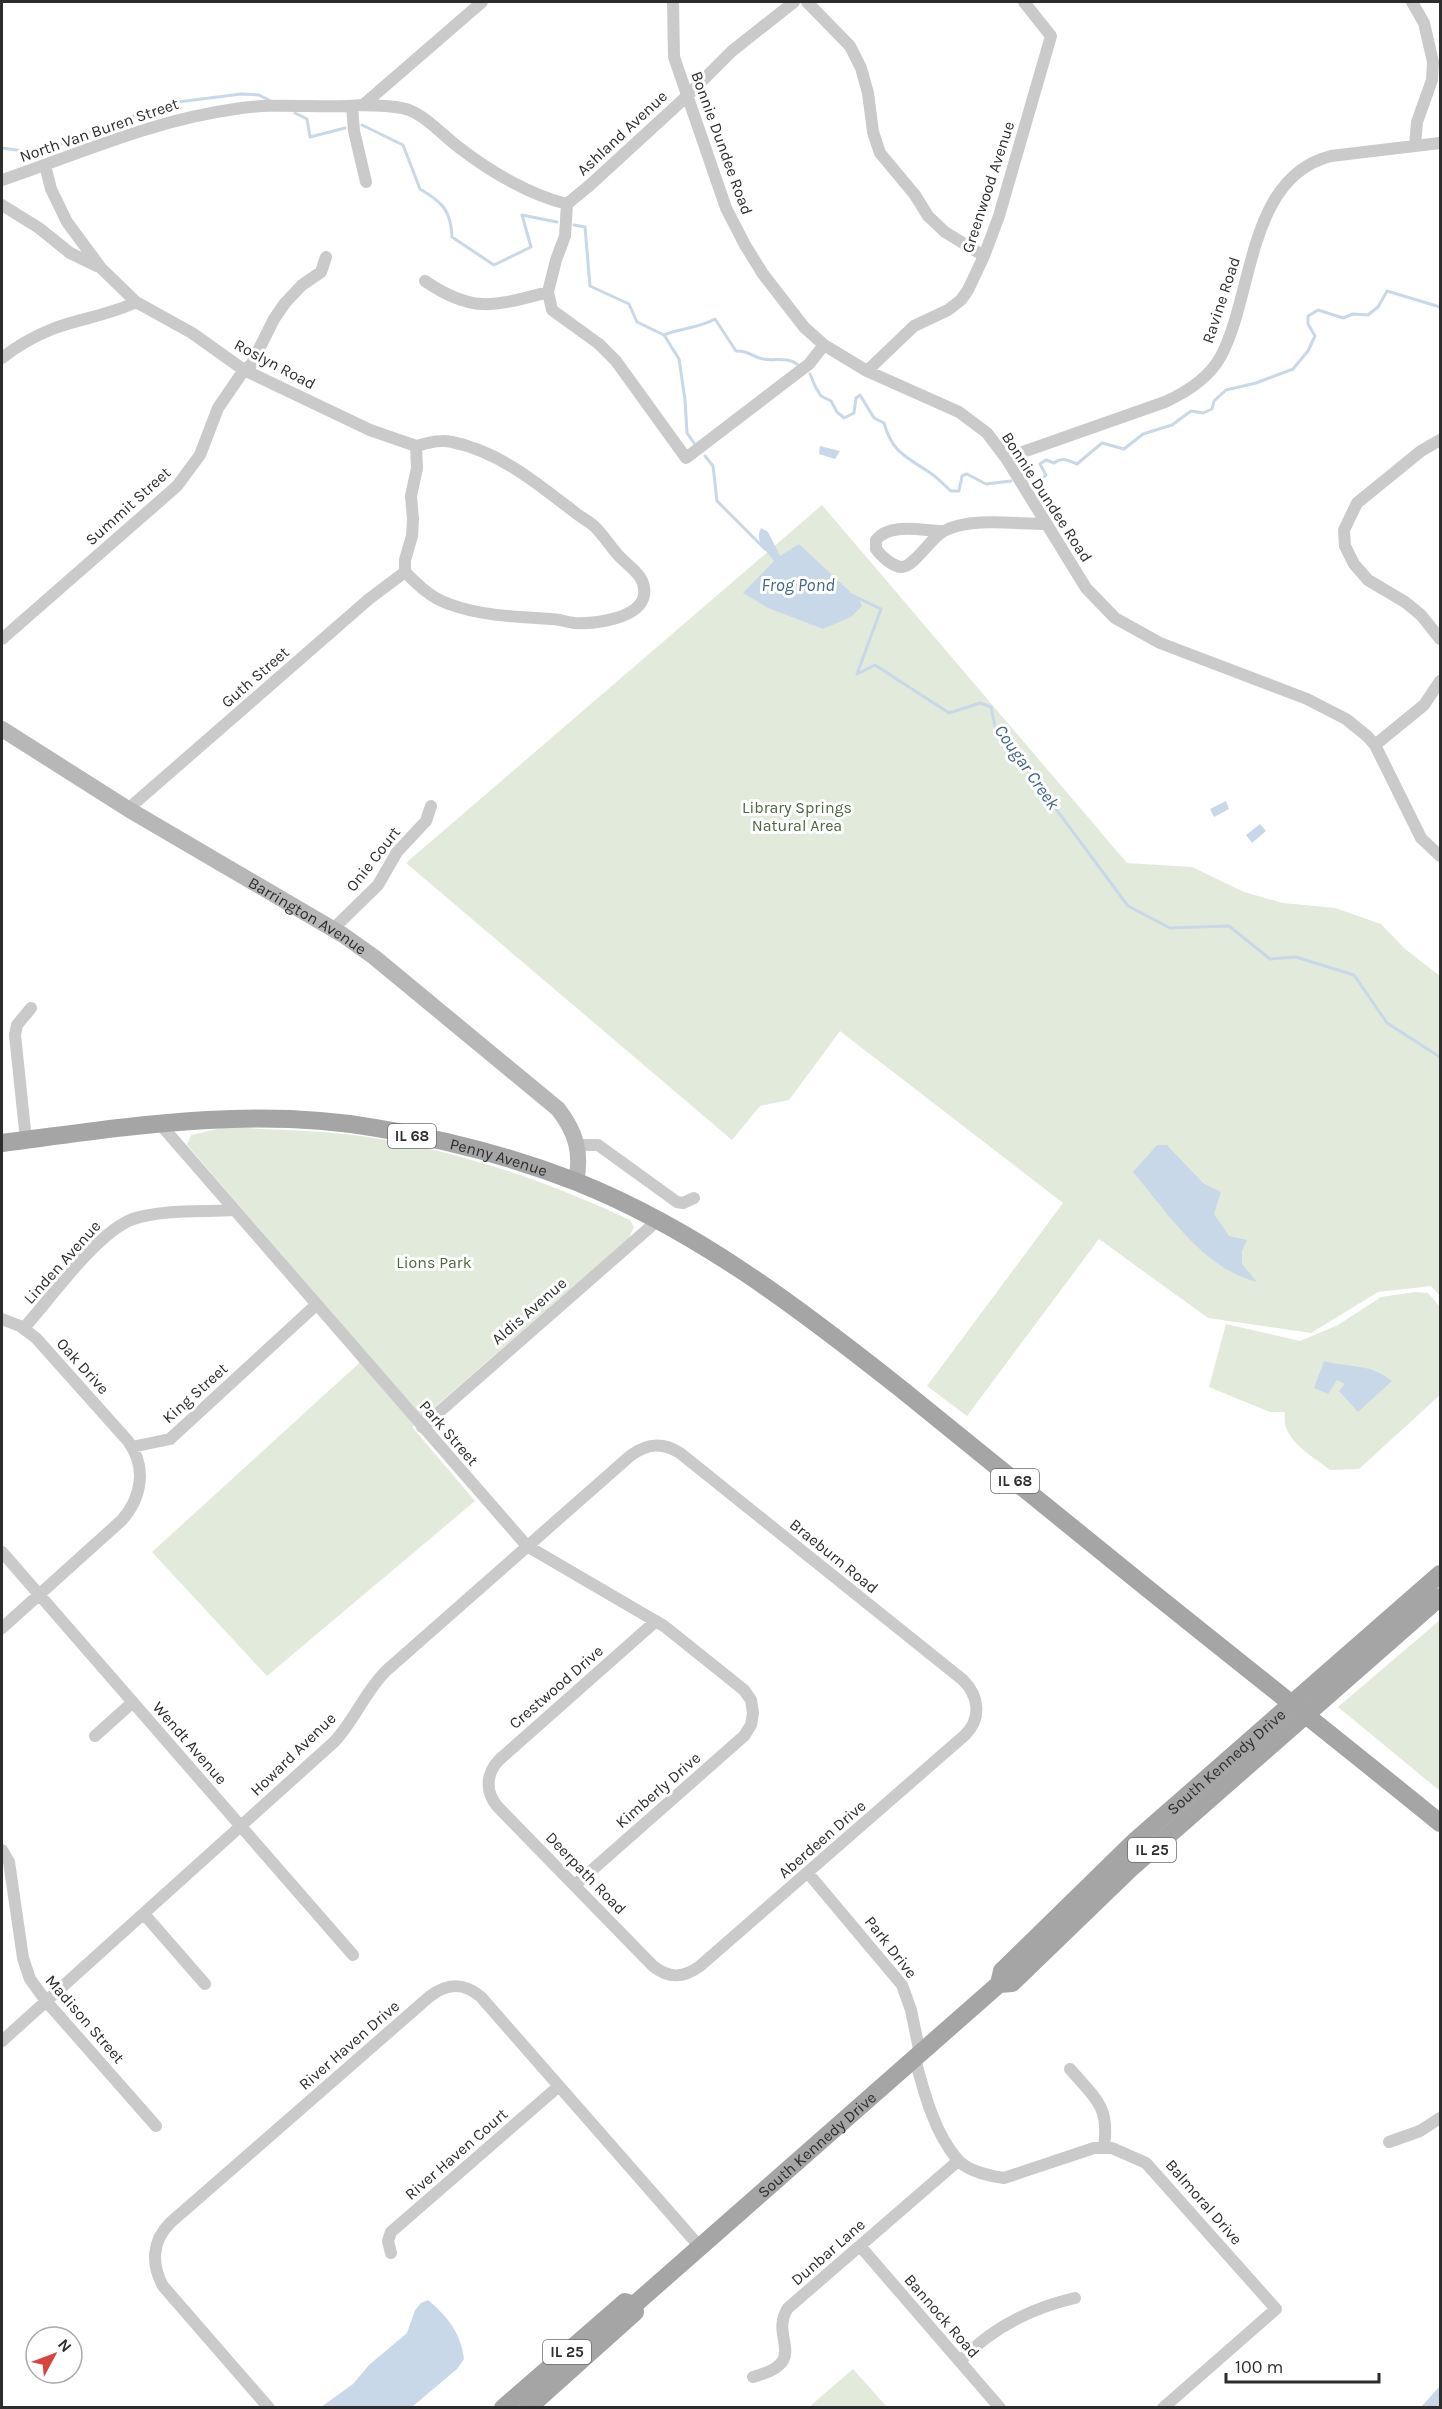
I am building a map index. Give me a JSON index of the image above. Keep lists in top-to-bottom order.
{
  "streets": {
    "main road": [
      "IL 68",
      "Penny Avenue",
      "South Kennedy Drive",
      "IL 25"
    ],
    "street": [
      "North Van Buren Street",
      "Ashland Avenue",
      "Bonnie Dundee Road",
      "Greenwood Avenue",
      "Ravine Road",
      "Roslyn Road",
      "Summit Street",
      "Guth Street",
      "Onie Court",
      "Barrington Avenue",
      "Linden Avenue",
      "Aldis Avenue",
      "Oak Drive",
      "King Street",
      "Park Street",
      "Braeburn Road",
      "Crestwood Drive",
      "Wendt Avenue",
      "Howard Avenue",
      "Kimberly Drive",
      "Aberdeen Drive",
      "Deerpath Road",
      "Park Drive",
      "Madison Street",
      "River Haven Drive",
      "River Haven Court",
      "Balmoral Drive",
      "Dunbar Lane",
      "Bannock Road"
    ]
  },
  "crossings": [
    ["North Van Buren Street", "Ashland Avenue"],
    ["North Van Buren Street", "Roslyn Road"],
    ["Ashland Avenue", "Bonnie Dundee Road"],
    ["Bonnie Dundee Road", "Greenwood Avenue"],
    ["Bonnie Dundee Road", "Ravine Road"],
    ["Roslyn Road", "Summit Street"],
    ["Roslyn Road", "Guth Street"],
    ["Guth Street", "Barrington Avenue"],
    ["Onie Court", "Barrington Avenue"],
    ["Barrington Avenue", "Penny Avenue"],
    ["IL 68", "Penny Avenue"],
    ["IL 68", "South Kennedy Drive"],
    ["Penny Avenue", "Aldis Avenue"],
    ["Penny Avenue", "Park Street"],
    ["Penny Avenue", "South Kennedy Drive"],
    ["Linden Avenue", "Oak Drive"],
    ["Linden Avenue", "Park Street"],
    ["Aldis Avenue", "Park Street"],
    ["Oak Drive", "King Street"],
    ["King Street", "Park Street"],
    ["Park Street", "Crestwood Drive"],
    ["Park Street", "Howard Avenue"],
    ["Park Street", "Kimberly Drive"],
    ["Braeburn Road", "Howard Avenue"],
    ["Braeburn Road", "Aberdeen Drive"],
    ["Crestwood Drive", "Deerpath Road"],
    ["Wendt Avenue", "Howard Avenue"],
    ["Howard Avenue", "Madison Street"],
    ["South Kennedy Drive", "Park Drive"],
    ["South Kennedy Drive", "River Haven Drive"],
    ["Kimberly Drive", "Deerpath Road"],
    ["Aberdeen Drive", "Deerpath Road"],
    ["Aberdeen Drive", "Park Drive"],
    ["River Haven Drive", "River Haven Court"],
    ["Dunbar Lane", "Bannock Road"]
  ],
  "water": ["Frog Pond", "Cougar Creek"],
  "parks": ["Library Springs Natural Area", "Lions Park"],
  "scale_bar": "100 m",
  "north": "top right"
}
